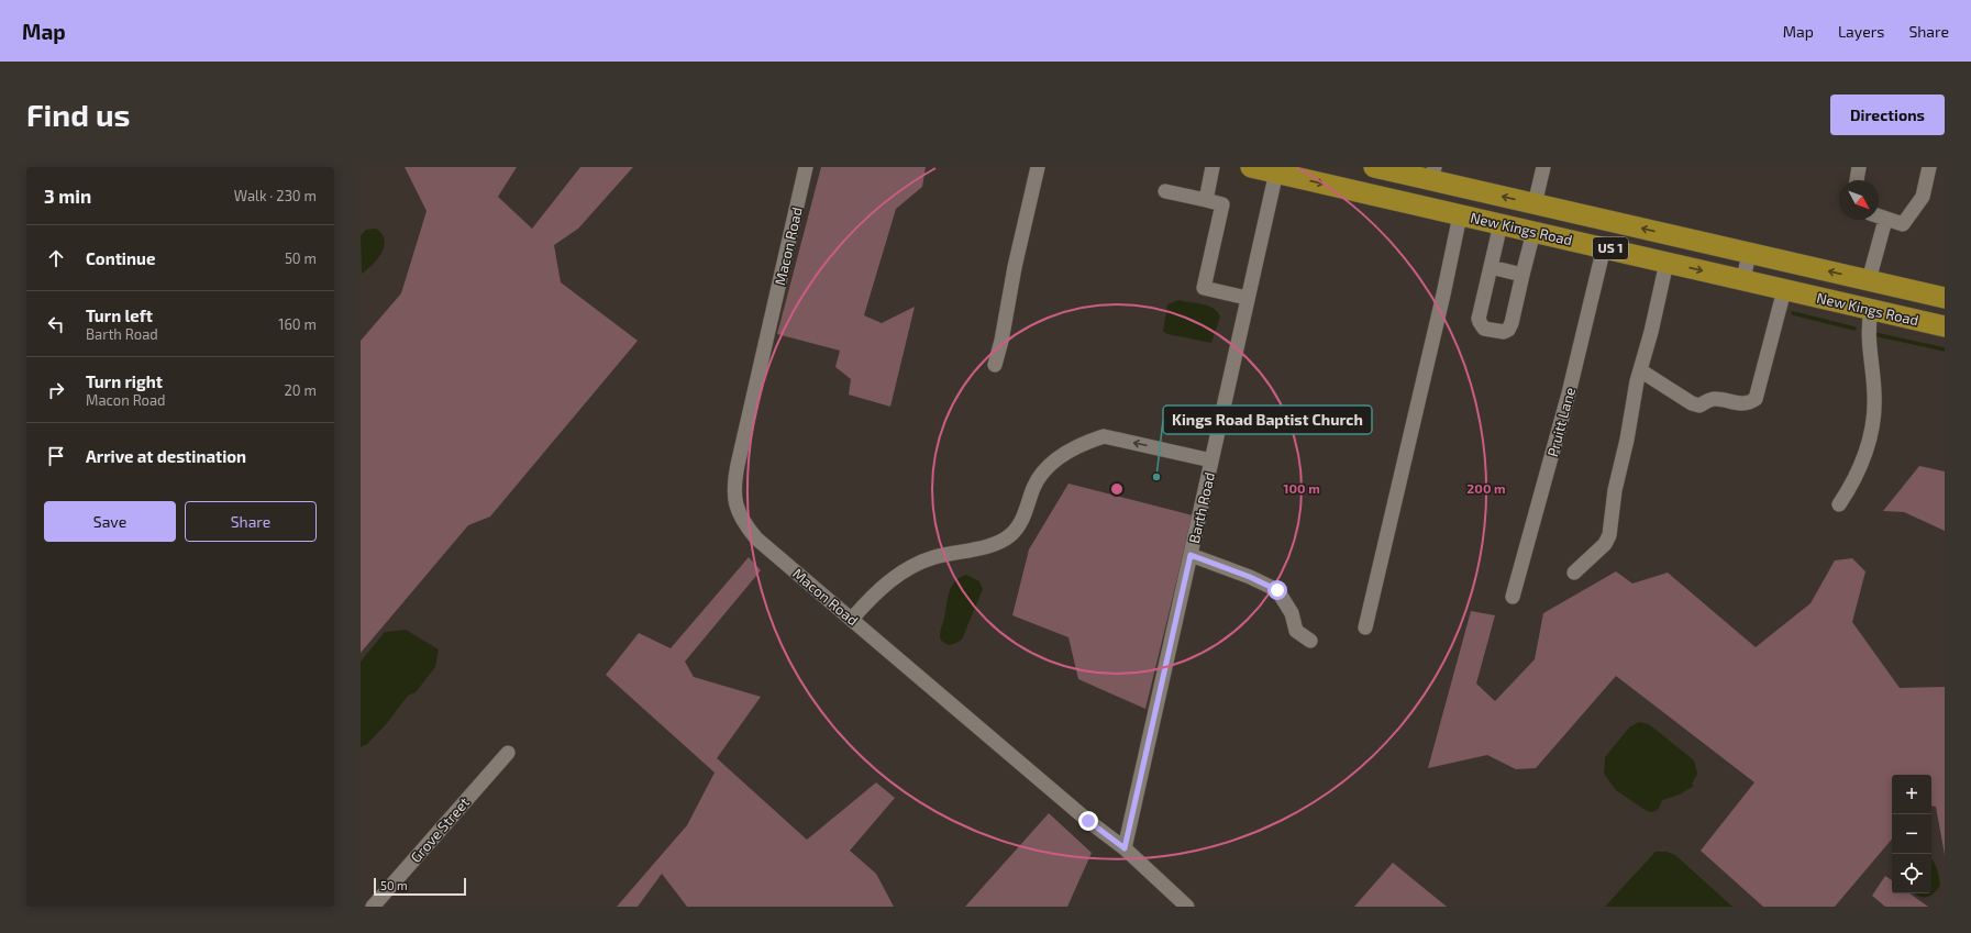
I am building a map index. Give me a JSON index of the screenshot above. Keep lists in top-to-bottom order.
{
  "streets": {
    "highway": ["New Kings Road", "US 1"],
    "street": [
      "Macon Road",
      "Pruitt Lane",
      "Barth Road",
      "Grove Street"
    ]
  },
  "crossings": [
    ["New Kings Road", "Pruitt Lane"],
    ["New Kings Road", "Barth Road"],
    ["Macon Road", "Barth Road"]
  ],
  "places": ["Kings Road Baptist Church"],
  "scale_bar": "50 m",
  "north": "bottom right",
  "page": {
    "header": "Map",
    "nav": ["Map", "Layers", "Share"],
    "buttons": [
      "Directions",
      ["Save", "Share"]
    ],
    "title": "Find us",
    "heading": ["3 min", "Walk · 230 m"],
    "list": [
      ["Continue", "50 m"],
      ["Turn left", "Barth Road", "160 m"],
      ["Turn right", "Macon Road", "20 m"],
      "Arrive at destination"
    ],
    "map_buttons": ["+", "−"],
    "scale": "50 m"
  },
  "rings": ["100 m", "200 m"]
}
